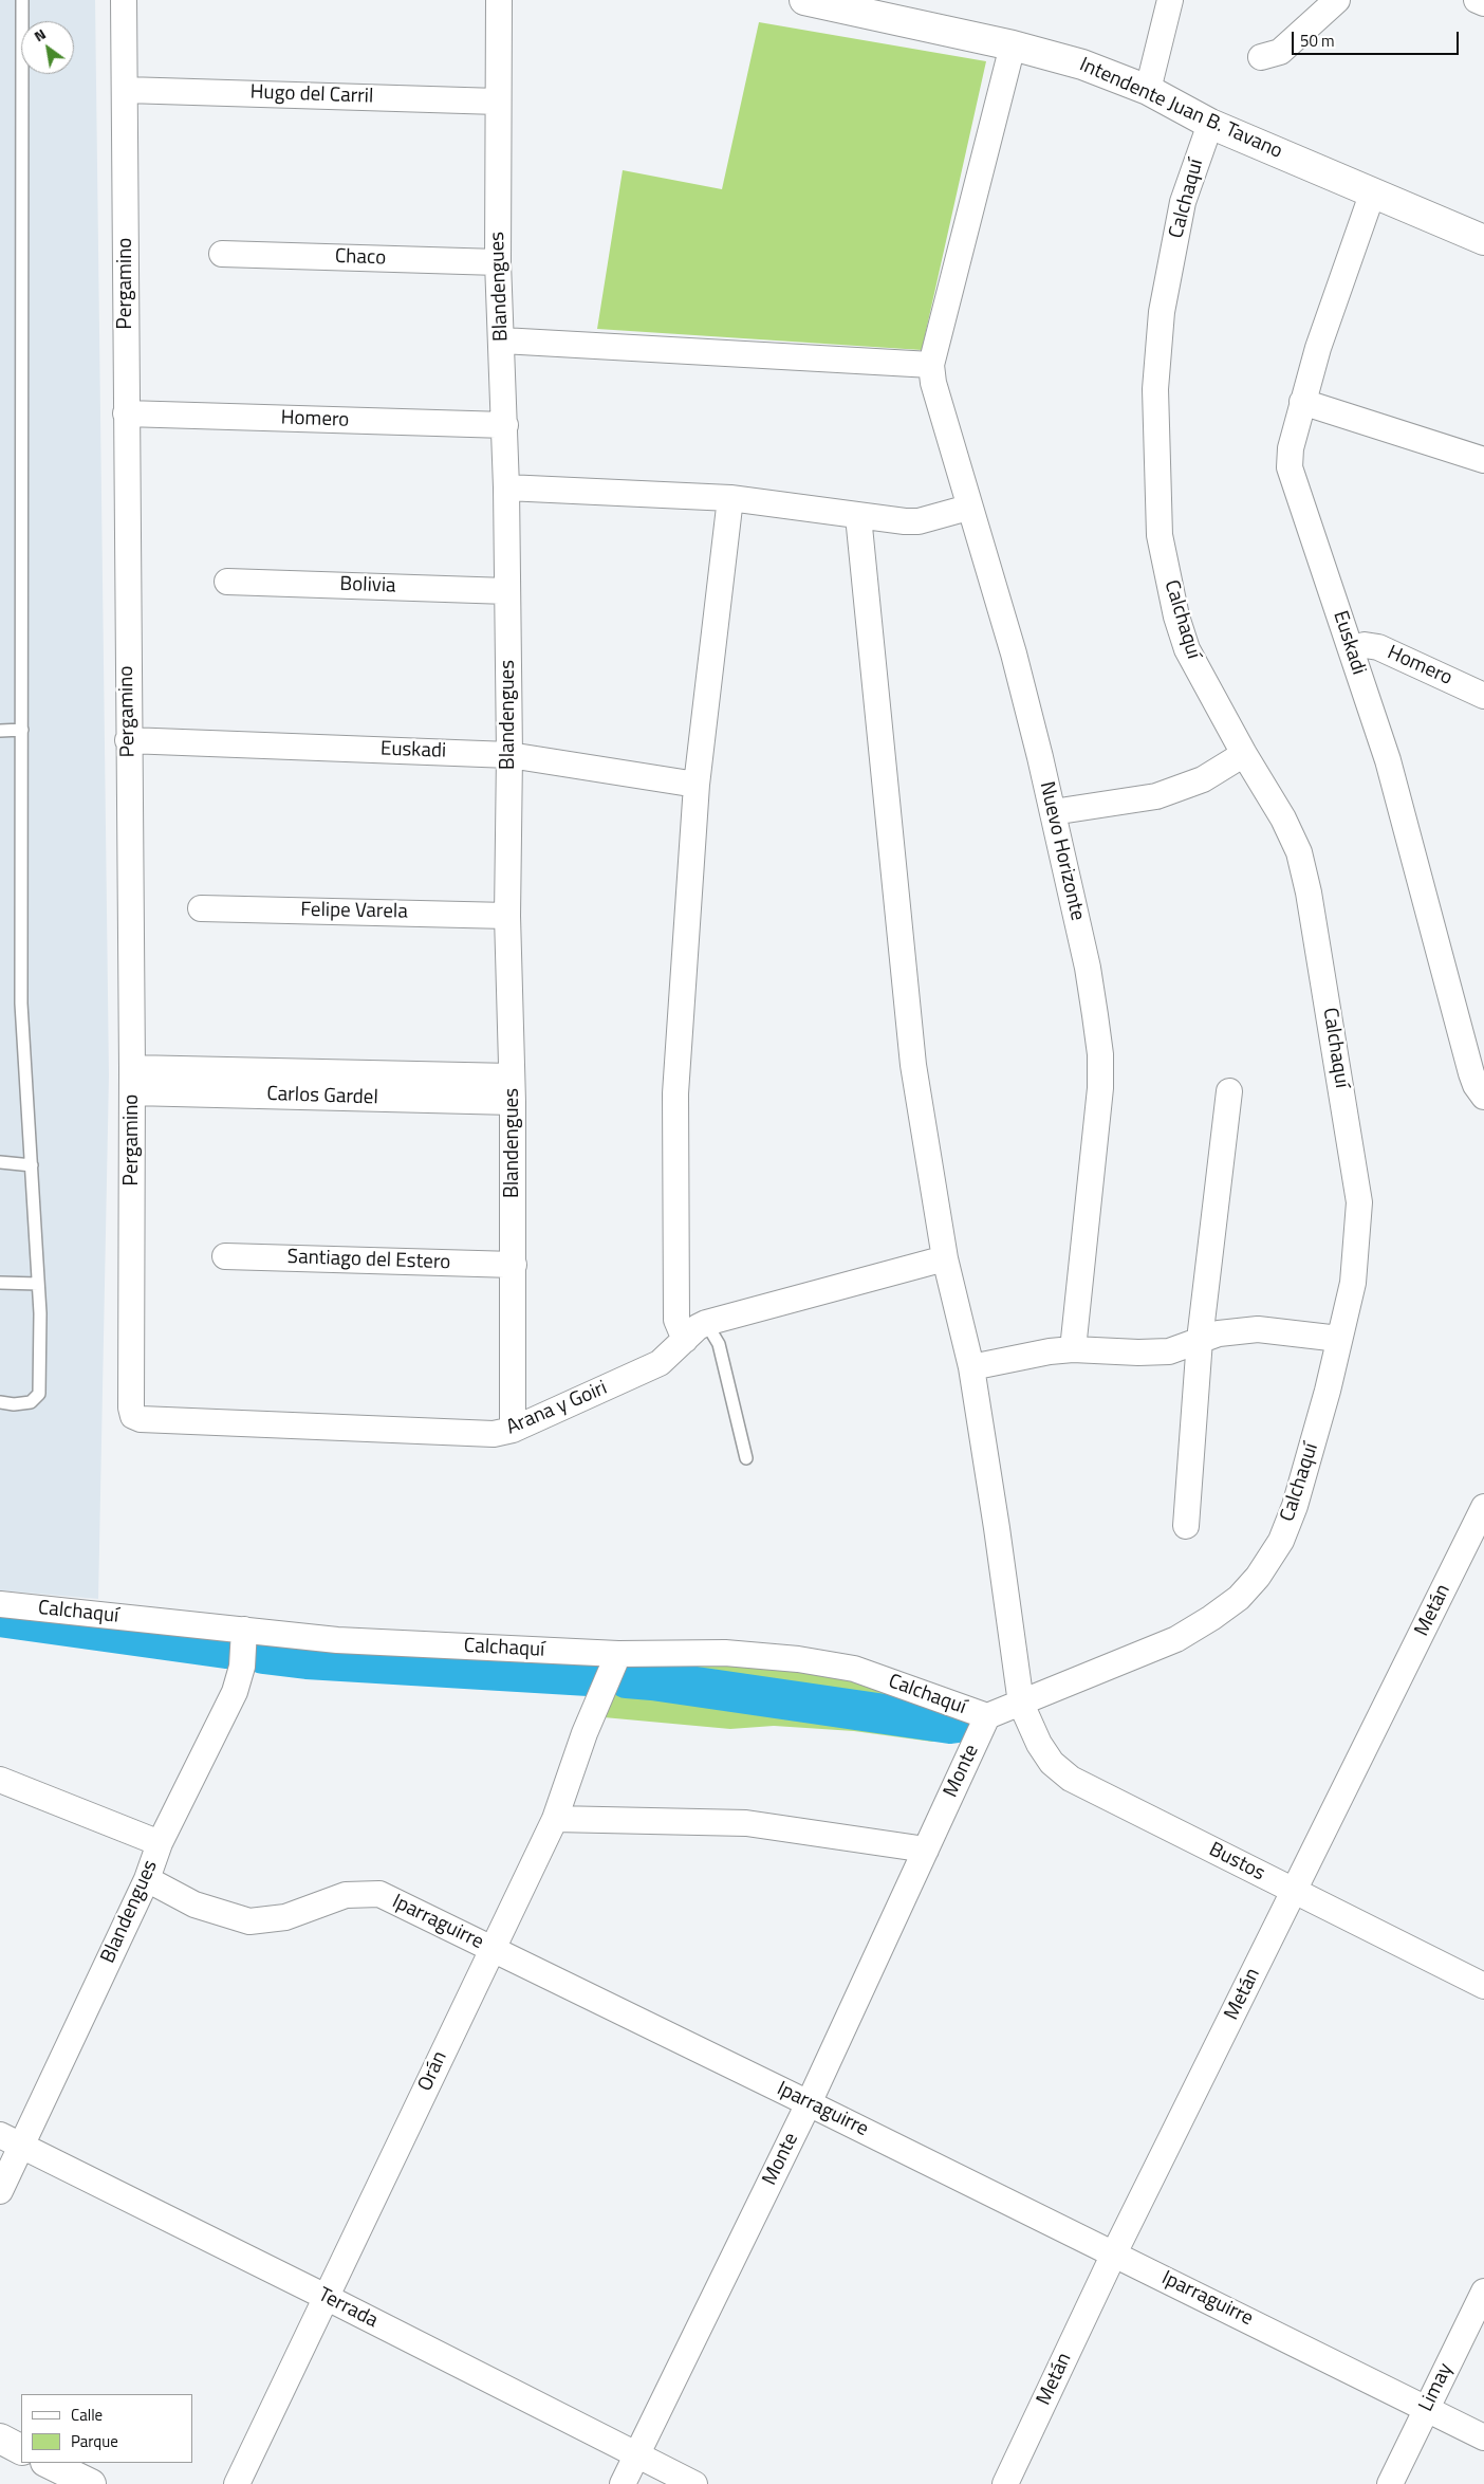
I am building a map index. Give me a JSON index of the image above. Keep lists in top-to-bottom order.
{
  "streets": {
    "street": [
      "Hugo del Carril",
      "Intendente Juan B. Tavano",
      "Calchaquí",
      "Chaco",
      "Pergamino",
      "Blandengues",
      "Homero",
      "Bolivia",
      "Euskadi",
      "Nuevo Horizonte",
      "Felipe Varela",
      "Carlos Gardel",
      "Santiago del Estero",
      "Arana y Goiri",
      "Metán",
      "Monte",
      "Bustos",
      "Iparraguirre",
      "Orán",
      "Terrada",
      "Limay"
    ]
  },
  "crossings": [
    ["Hugo del Carril", "Pergamino"],
    ["Hugo del Carril", "Blandengues"],
    ["Intendente Juan B. Tavano", "Calchaquí"],
    ["Intendente Juan B. Tavano", "Euskadi"],
    ["Calchaquí", "Blandengues"],
    ["Calchaquí", "Monte"],
    ["Calchaquí", "Bustos"],
    ["Calchaquí", "Orán"],
    ["Chaco", "Blandengues"],
    ["Pergamino", "Homero"],
    ["Pergamino", "Euskadi"],
    ["Pergamino", "Carlos Gardel"],
    ["Pergamino", "Arana y Goiri"],
    ["Blandengues", "Homero"],
    ["Blandengues", "Bolivia"],
    ["Blandengues", "Euskadi"],
    ["Blandengues", "Felipe Varela"],
    ["Blandengues", "Carlos Gardel"],
    ["Blandengues", "Santiago del Estero"],
    ["Blandengues", "Arana y Goiri"],
    ["Blandengues", "Iparraguirre"],
    ["Blandengues", "Terrada"],
    ["Homero", "Euskadi"],
    ["Arana y Goiri", "Bustos"],
    ["Metán", "Bustos"],
    ["Metán", "Iparraguirre"],
    ["Monte", "Iparraguirre"],
    ["Monte", "Terrada"],
    ["Iparraguirre", "Orán"],
    ["Iparraguirre", "Limay"],
    ["Orán", "Terrada"]
  ],
  "legend": ["Calle", "Parque"],
  "scale_bar": "50 m",
  "north": "top left"
}
